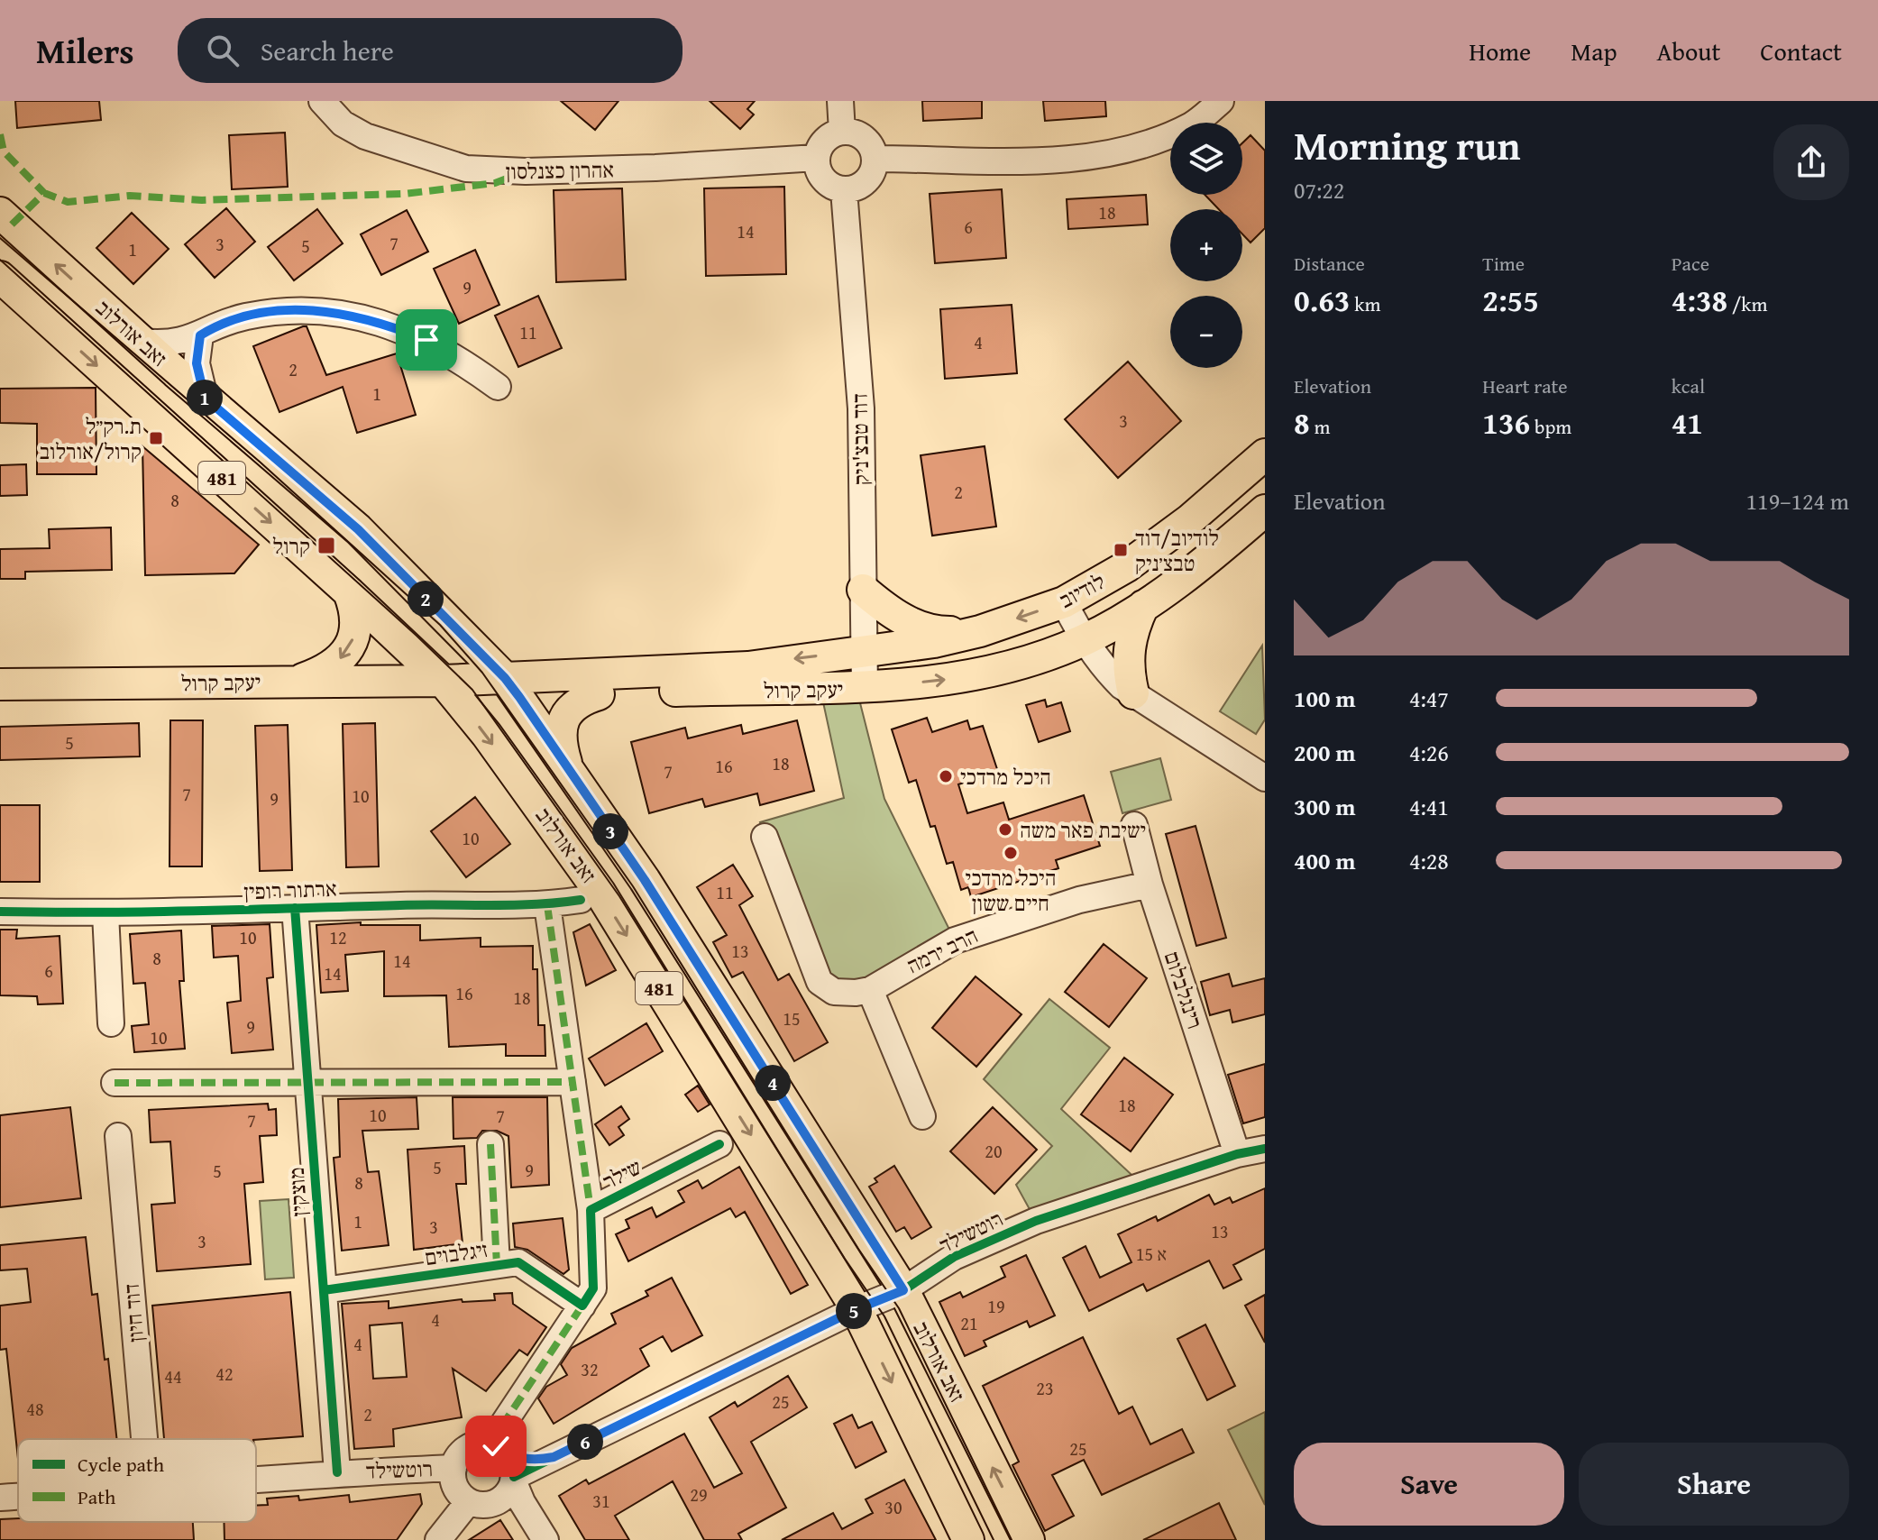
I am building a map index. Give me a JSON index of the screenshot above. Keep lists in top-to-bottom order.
{
  "streets": {
    "main road": [
      "זאב אורלוב",
      "481",
      "לודיוב",
      "יעקב קרול"
    ],
    "street": [
      "אהרון כצנלסון",
      "דוד טבצ'ניק",
      "ארתור רופין",
      "הרב ירמה",
      "רינגלבלום",
      "שילר",
      "מוצקין",
      "רוטשילד",
      "זיגלבוים",
      "דוד חיון"
    ]
  },
  "crossings": [
    ["אהרון כצנלסון", "דוד טבצ'ניק"],
    ["זאב אורלוב", "יעקב קרול"],
    ["זאב אורלוב", "רוטשילד"],
    ["דוד טבצ'ניק", "לודיוב"],
    ["דוד טבצ'ניק", "יעקב קרול"],
    ["לודיוב", "יעקב קרול"],
    ["ארתור רופין", "מוצקין"],
    ["הרב ירמה", "רינגלבלום"],
    ["רינגלבלום", "רוטשילד"],
    ["שילר", "רוטשילד"],
    ["שילר", "זיגלבוים"],
    ["מוצקין", "רוטשילד"],
    ["מוצקין", "זיגלבוים"]
  ],
  "places": {
    "transit": ["ת.רק״ל קרול/אורלוב", "קרול", "לודיוב/דוד טבצ׳ניק"],
    "other": ["היכל מרדכי", "ישיבת פאר משה", "היכל מרדכי חיים ששון"]
  },
  "house_numbers": [
    "18",
    "6",
    "14",
    "7",
    "3",
    "5",
    "1",
    "9",
    "11",
    "4",
    "2",
    "1",
    "3",
    "2",
    "8",
    "5",
    "18",
    "16",
    "7",
    "7",
    "10",
    "9",
    "10",
    "11",
    "10",
    "12",
    "13",
    "8",
    "14",
    "6",
    "14",
    "16",
    "18",
    "15",
    "9",
    "10",
    "18",
    "10",
    "7",
    "7",
    "20",
    "5",
    "9",
    "5",
    "8",
    "1",
    "3",
    "13",
    "3",
    "15 א",
    "19",
    "4",
    "21",
    "4",
    "32",
    "42",
    "44",
    "23",
    "25",
    "48",
    "2",
    "25",
    "29",
    "31",
    "30"
  ],
  "legend": ["Cycle path", "Path"],
  "page": {
    "header": "Milers",
    "search": "Search here",
    "nav": [
      "Home",
      "Map",
      "About",
      "Contact"
    ],
    "heading": ["Morning run", "07:22"],
    "map_buttons": ["+", "−"],
    "stats": [
      ["Distance", "0.63 km"],
      ["Time", "2:55"],
      ["Pace", "4:38 /km"],
      ["Elevation", "8 m"],
      ["Heart rate", "136 bpm"],
      ["kcal", "41"]
    ],
    "pins": [
      "1",
      "2",
      "3",
      "4",
      "5",
      "6"
    ],
    "chart": ["Elevation", "119–124 m"],
    "list": [
      {
        "name": "100 m",
        "note": "4:47"
      },
      {
        "name": "200 m",
        "note": "4:26"
      },
      {
        "name": "300 m",
        "note": "4:41"
      },
      {
        "name": "400 m",
        "note": "4:28"
      }
    ],
    "buttons": ["Save", "Share"]
  }
}
